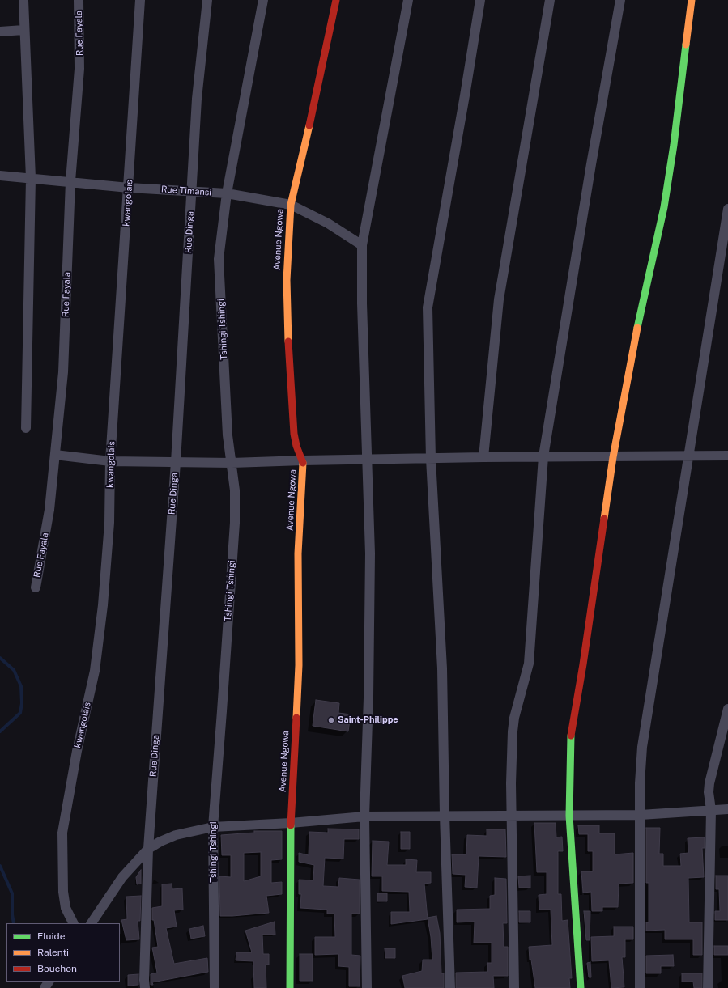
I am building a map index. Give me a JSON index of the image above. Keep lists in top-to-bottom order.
{
  "streets": {
    "street": [
      "Rue Fayala",
      "Rue Timansi",
      "kwangolais",
      "Rue Dinga",
      "Avenue Ngowa",
      "Tshingi Tshingi"
    ]
  },
  "crossings": [
    ["Rue Fayala", "Rue Timansi"],
    ["Rue Timansi", "kwangolais"],
    ["Rue Timansi", "Rue Dinga"],
    ["Rue Timansi", "Avenue Ngowa"],
    ["Rue Timansi", "Tshingi Tshingi"]
  ],
  "places": ["Saint-Philippe"],
  "legend": ["Fluide", "Ralenti", "Bouchon"]
}
